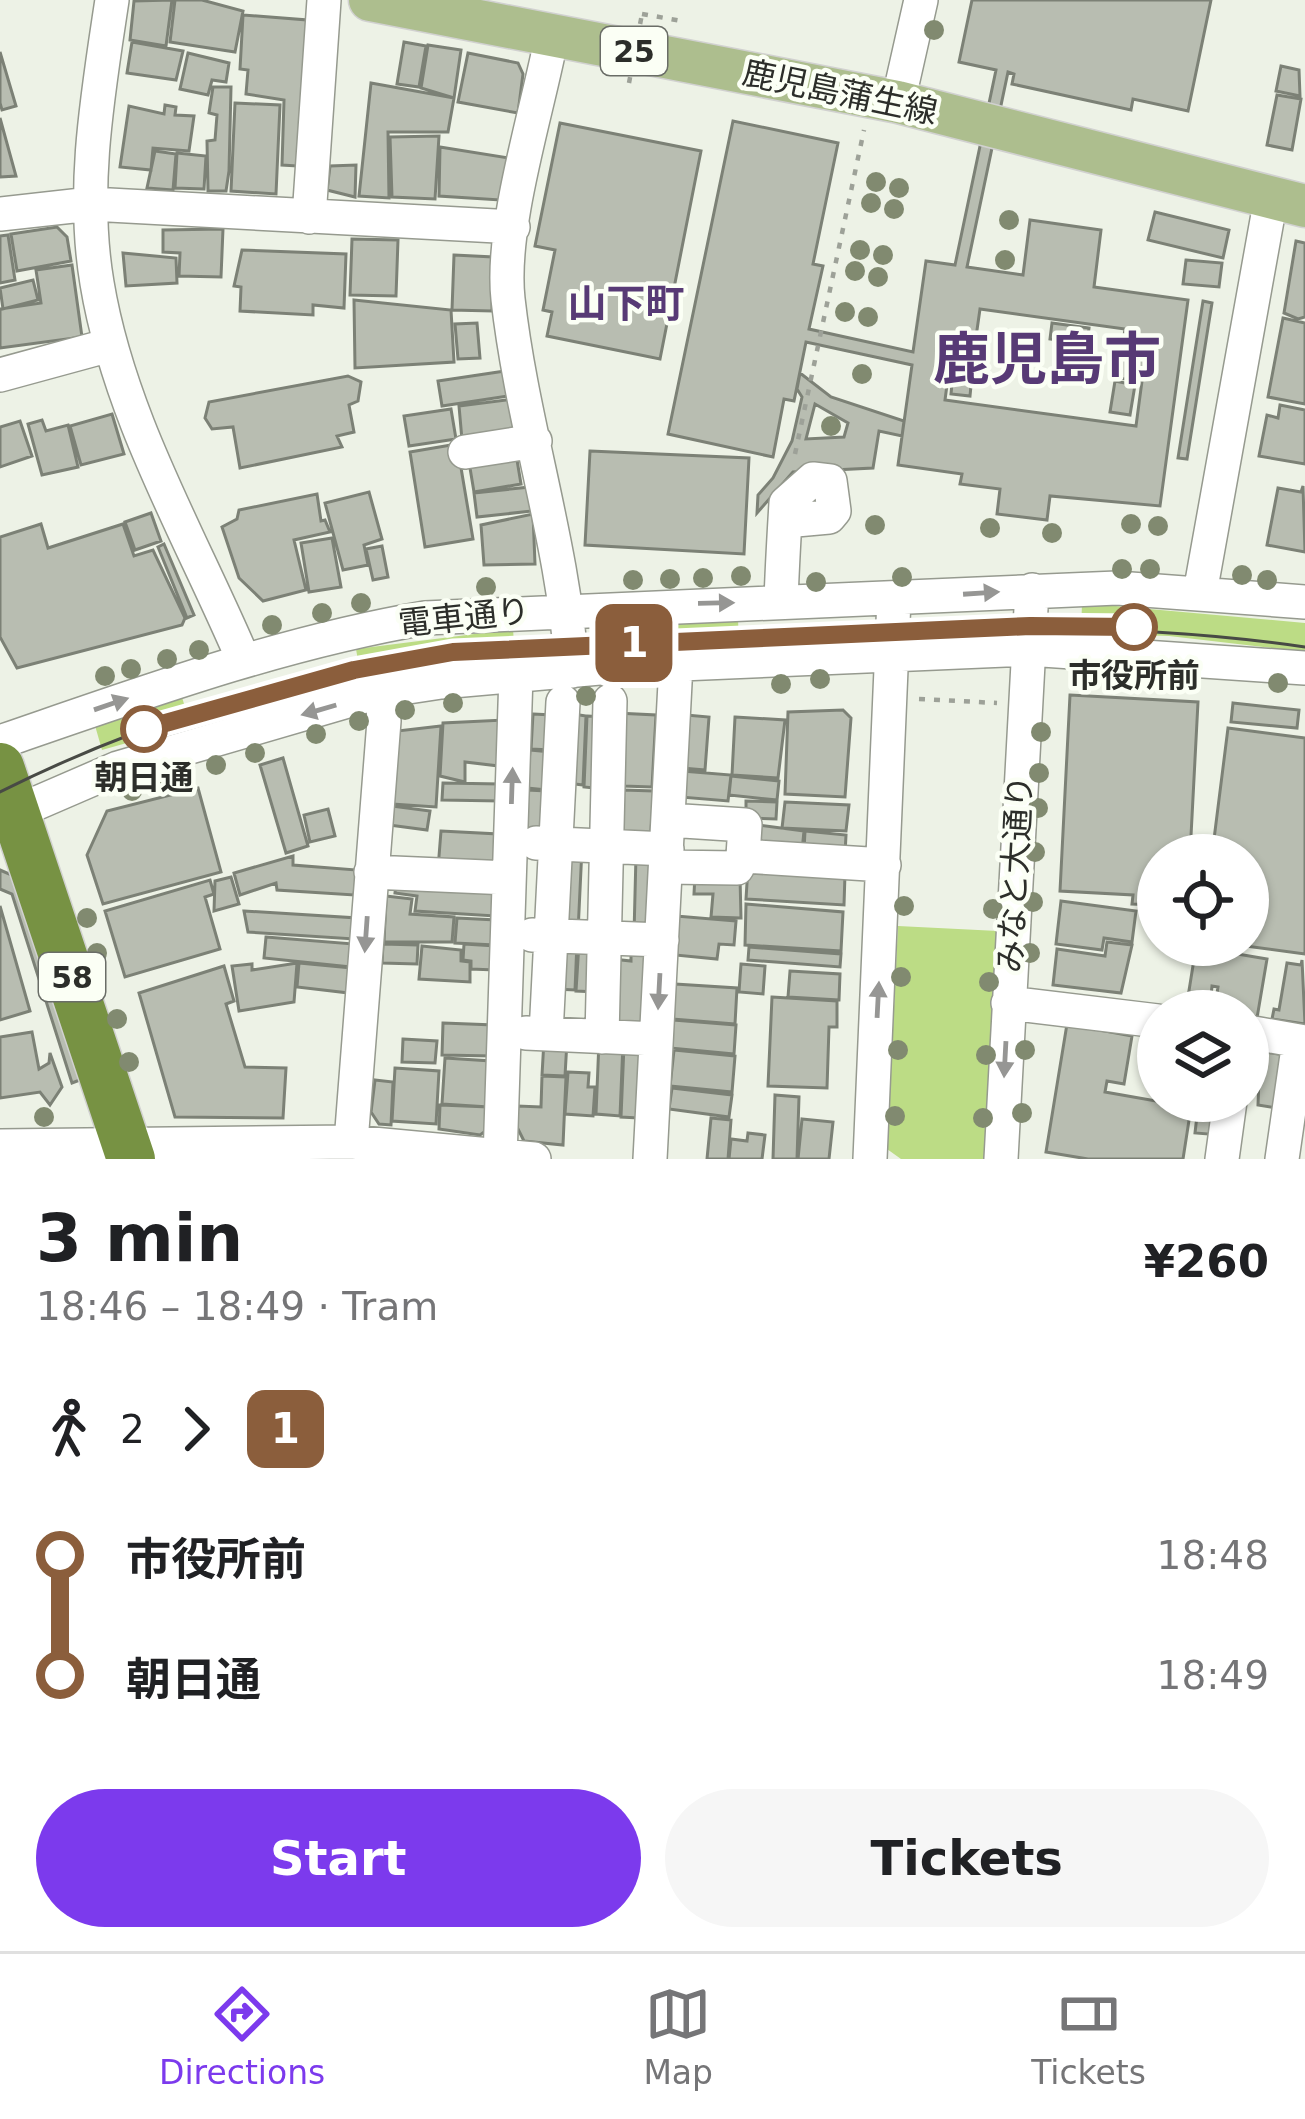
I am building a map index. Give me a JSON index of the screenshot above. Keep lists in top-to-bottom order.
{
  "streets": {
    "highway": ["58"],
    "main road": ["25", "鹿児島蒲生線"],
    "street": ["電車通り", "みなと大通り"]
  },
  "crossings": [
    ["電車通り", "みなと大通り"],
    ["電車通り", "58"]
  ],
  "districts": ["山下町", "鹿児島市"],
  "places": ["市役所前", "朝日通"],
  "lines": ["tram line 1"],
  "page": {
    "on_map": "1",
    "heading": ["3 min", "18:46 – 18:49 · Tram", "¥260"],
    "legs": ["2", "1"],
    "list": [
      {
        "name": "市役所前",
        "value": "18:48"
      },
      {
        "name": "朝日通",
        "value": "18:49"
      }
    ],
    "buttons": ["Start", "Tickets"],
    "tabs": ["Directions", "Map", "Tickets"]
  }
}
